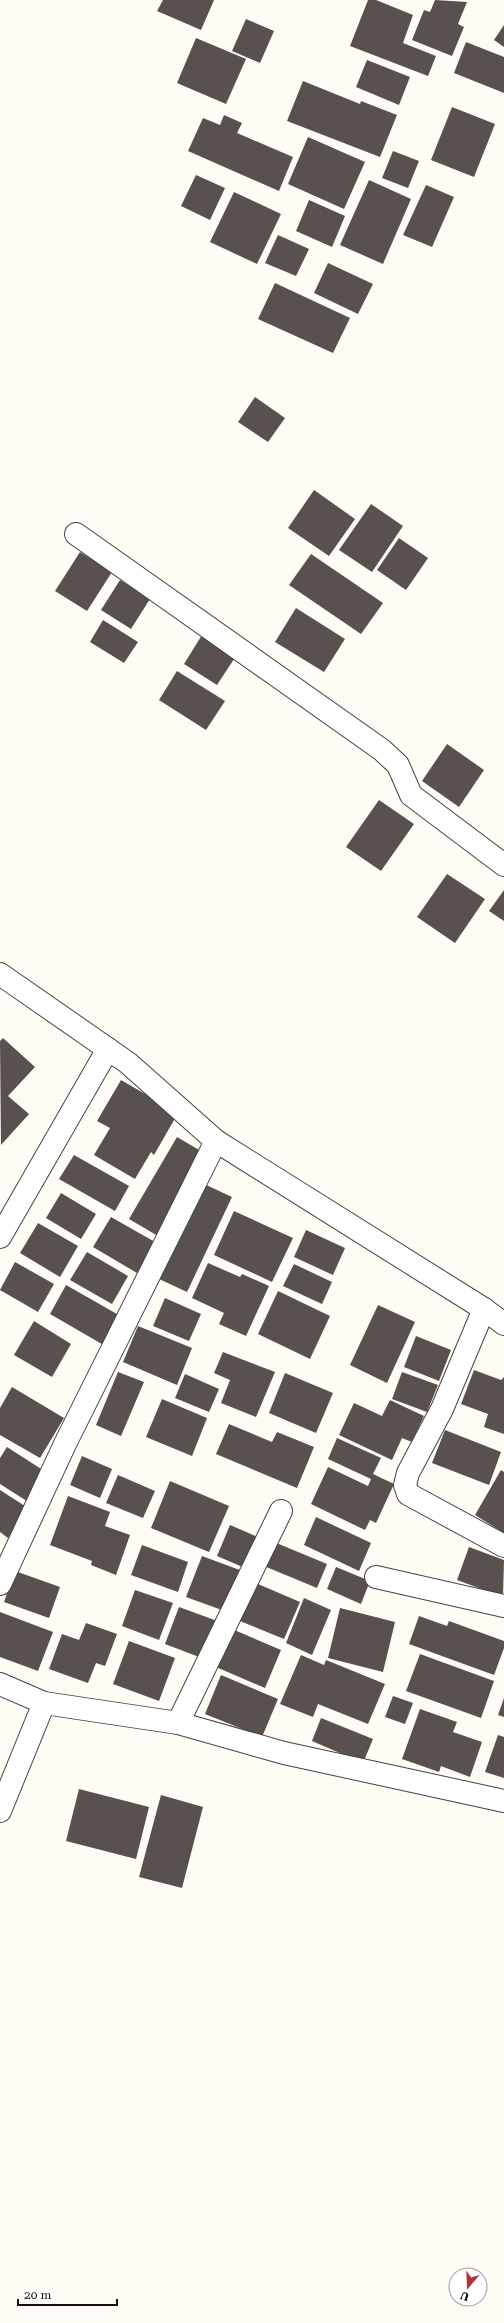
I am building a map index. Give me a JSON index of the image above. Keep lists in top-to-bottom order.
{
  "scale_bar": "20 m",
  "north": "bottom"
}
